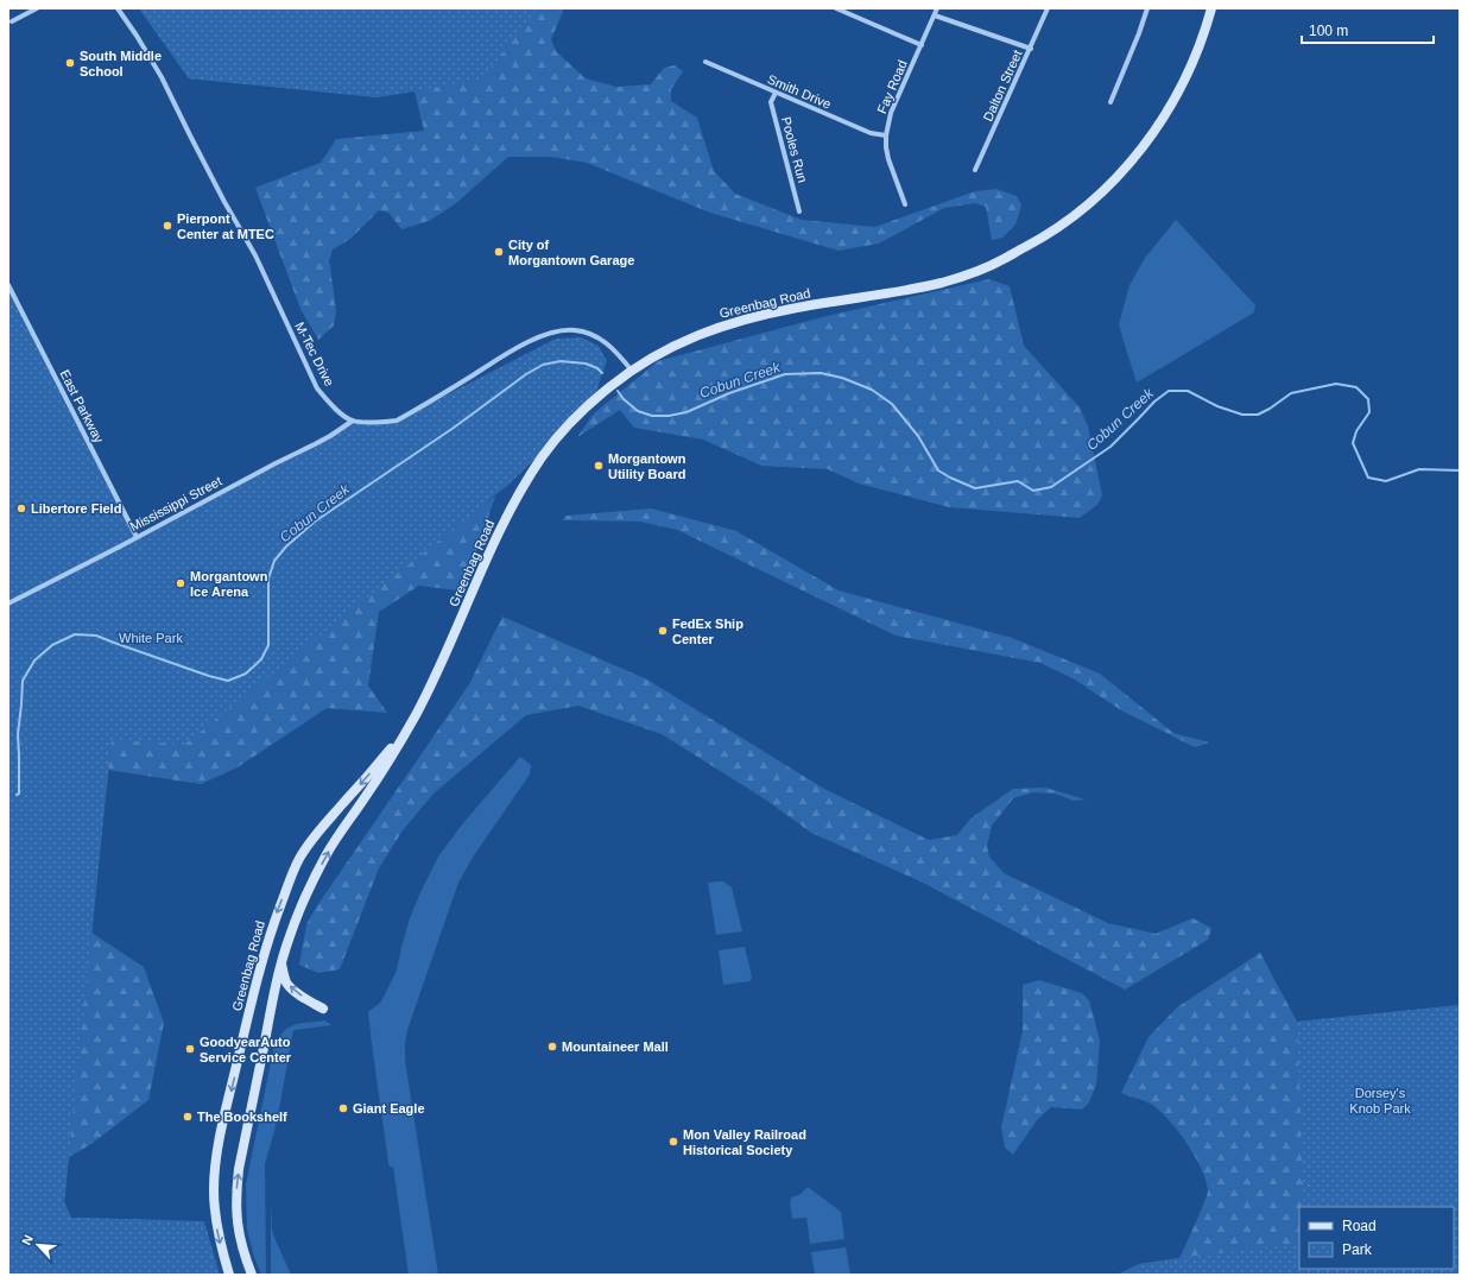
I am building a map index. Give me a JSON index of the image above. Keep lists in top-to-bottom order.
{
  "streets": {
    "main road": ["Greenbag Road"],
    "street": [
      "Dalton Street",
      "Fay Road",
      "Smith Drive",
      "Pooles Run",
      "M-Tec Drive",
      "East Parkway",
      "Mississippi Street"
    ]
  },
  "crossings": [
    ["Fay Road", "Smith Drive"],
    ["Smith Drive", "Pooles Run"],
    ["M-Tec Drive", "Mississippi Street"],
    ["East Parkway", "Mississippi Street"]
  ],
  "water": ["Cobun Creek"],
  "parks": ["White Park", "Dorsey's Knob Park"],
  "places": [
    "South Middle School",
    "Pierpont Center at MTEC",
    "City of Morgantown Garage",
    "Morgantown Utility Board",
    "Libertore Field",
    "Morgantown Ice Arena",
    "FedEx Ship Center",
    "Mountaineer Mall",
    "GoodyearAuto Service Center",
    "Giant Eagle",
    "The Bookshelf",
    "Mon Valley Railroad Historical Society"
  ],
  "legend": ["Road", "Park"],
  "scale_bar": "100 m",
  "north": "top left"
}
